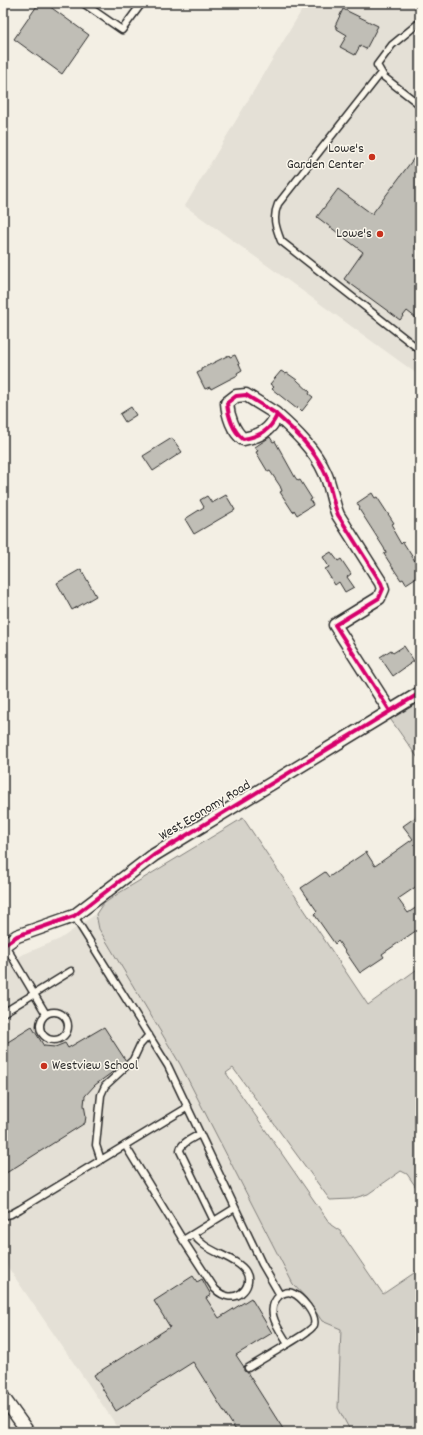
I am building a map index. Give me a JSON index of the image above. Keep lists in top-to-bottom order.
{
  "streets": {
    "street": ["West Economy Road"]
  },
  "places": ["Lowe's Garden Center", "Lowe's", "Westview School"]
}
